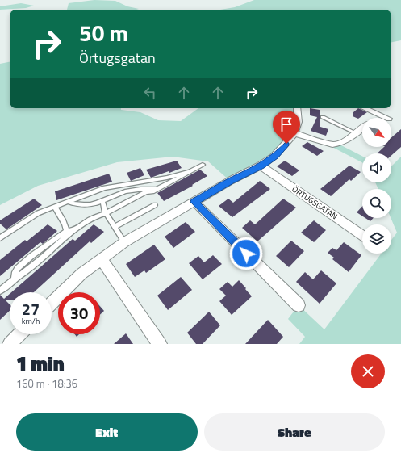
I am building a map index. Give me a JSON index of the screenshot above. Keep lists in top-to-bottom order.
{
  "streets": {
    "street": ["ÖRTUGSGATAN"]
  },
  "north": "bottom right",
  "page": {
    "turn": ["50 m", "Örtugsgatan"],
    "speed": "27 km/h",
    "limit": "30",
    "heading": ["1 min", "160 m · 18:36"],
    "buttons": ["Exit", "Share"]
  }
}
